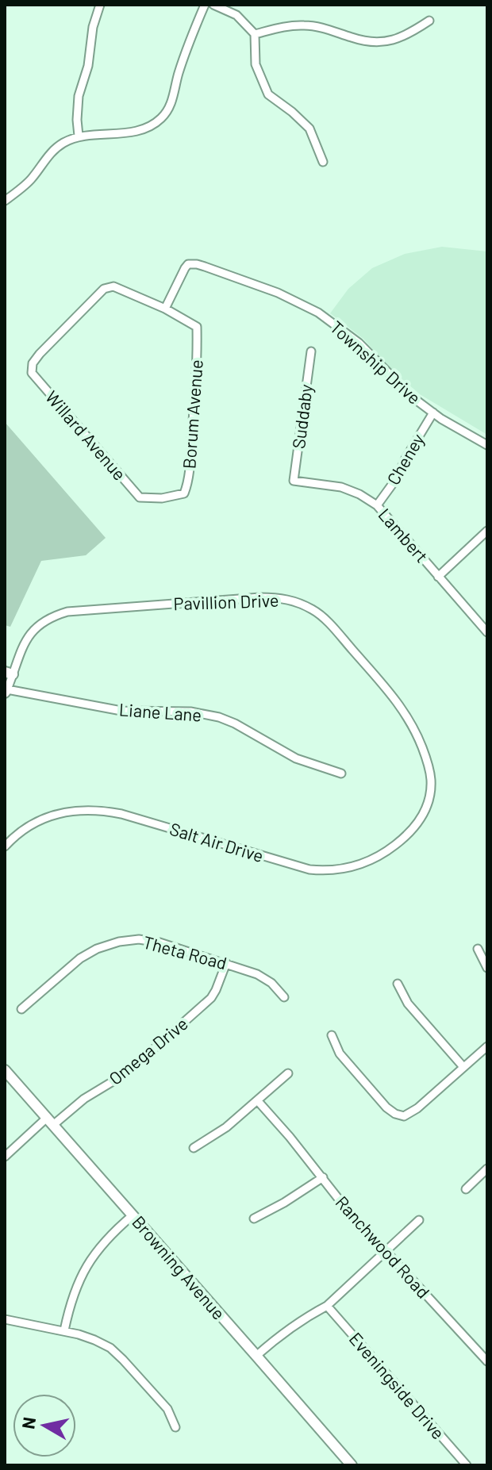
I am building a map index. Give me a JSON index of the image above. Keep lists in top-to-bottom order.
{
  "streets": {
    "street": [
      "Township Drive",
      "Borum Avenue",
      "Suddaby",
      "Willard Avenue",
      "Cheney",
      "Lambert",
      "Pavillion Drive",
      "Liane Lane",
      "Salt Air Drive",
      "Theta Road",
      "Omega Drive",
      "Ranchwood Road",
      "Browning Avenue",
      "Eveningside Drive"
    ]
  },
  "crossings": [
    ["Township Drive", "Borum Avenue"],
    ["Township Drive", "Willard Avenue"],
    ["Township Drive", "Cheney"],
    ["Borum Avenue", "Willard Avenue"],
    ["Suddaby", "Lambert"],
    ["Cheney", "Lambert"],
    ["Pavillion Drive", "Liane Lane"],
    ["Pavillion Drive", "Salt Air Drive"],
    ["Theta Road", "Omega Drive"],
    ["Omega Drive", "Browning Avenue"]
  ],
  "north": "left"
}
